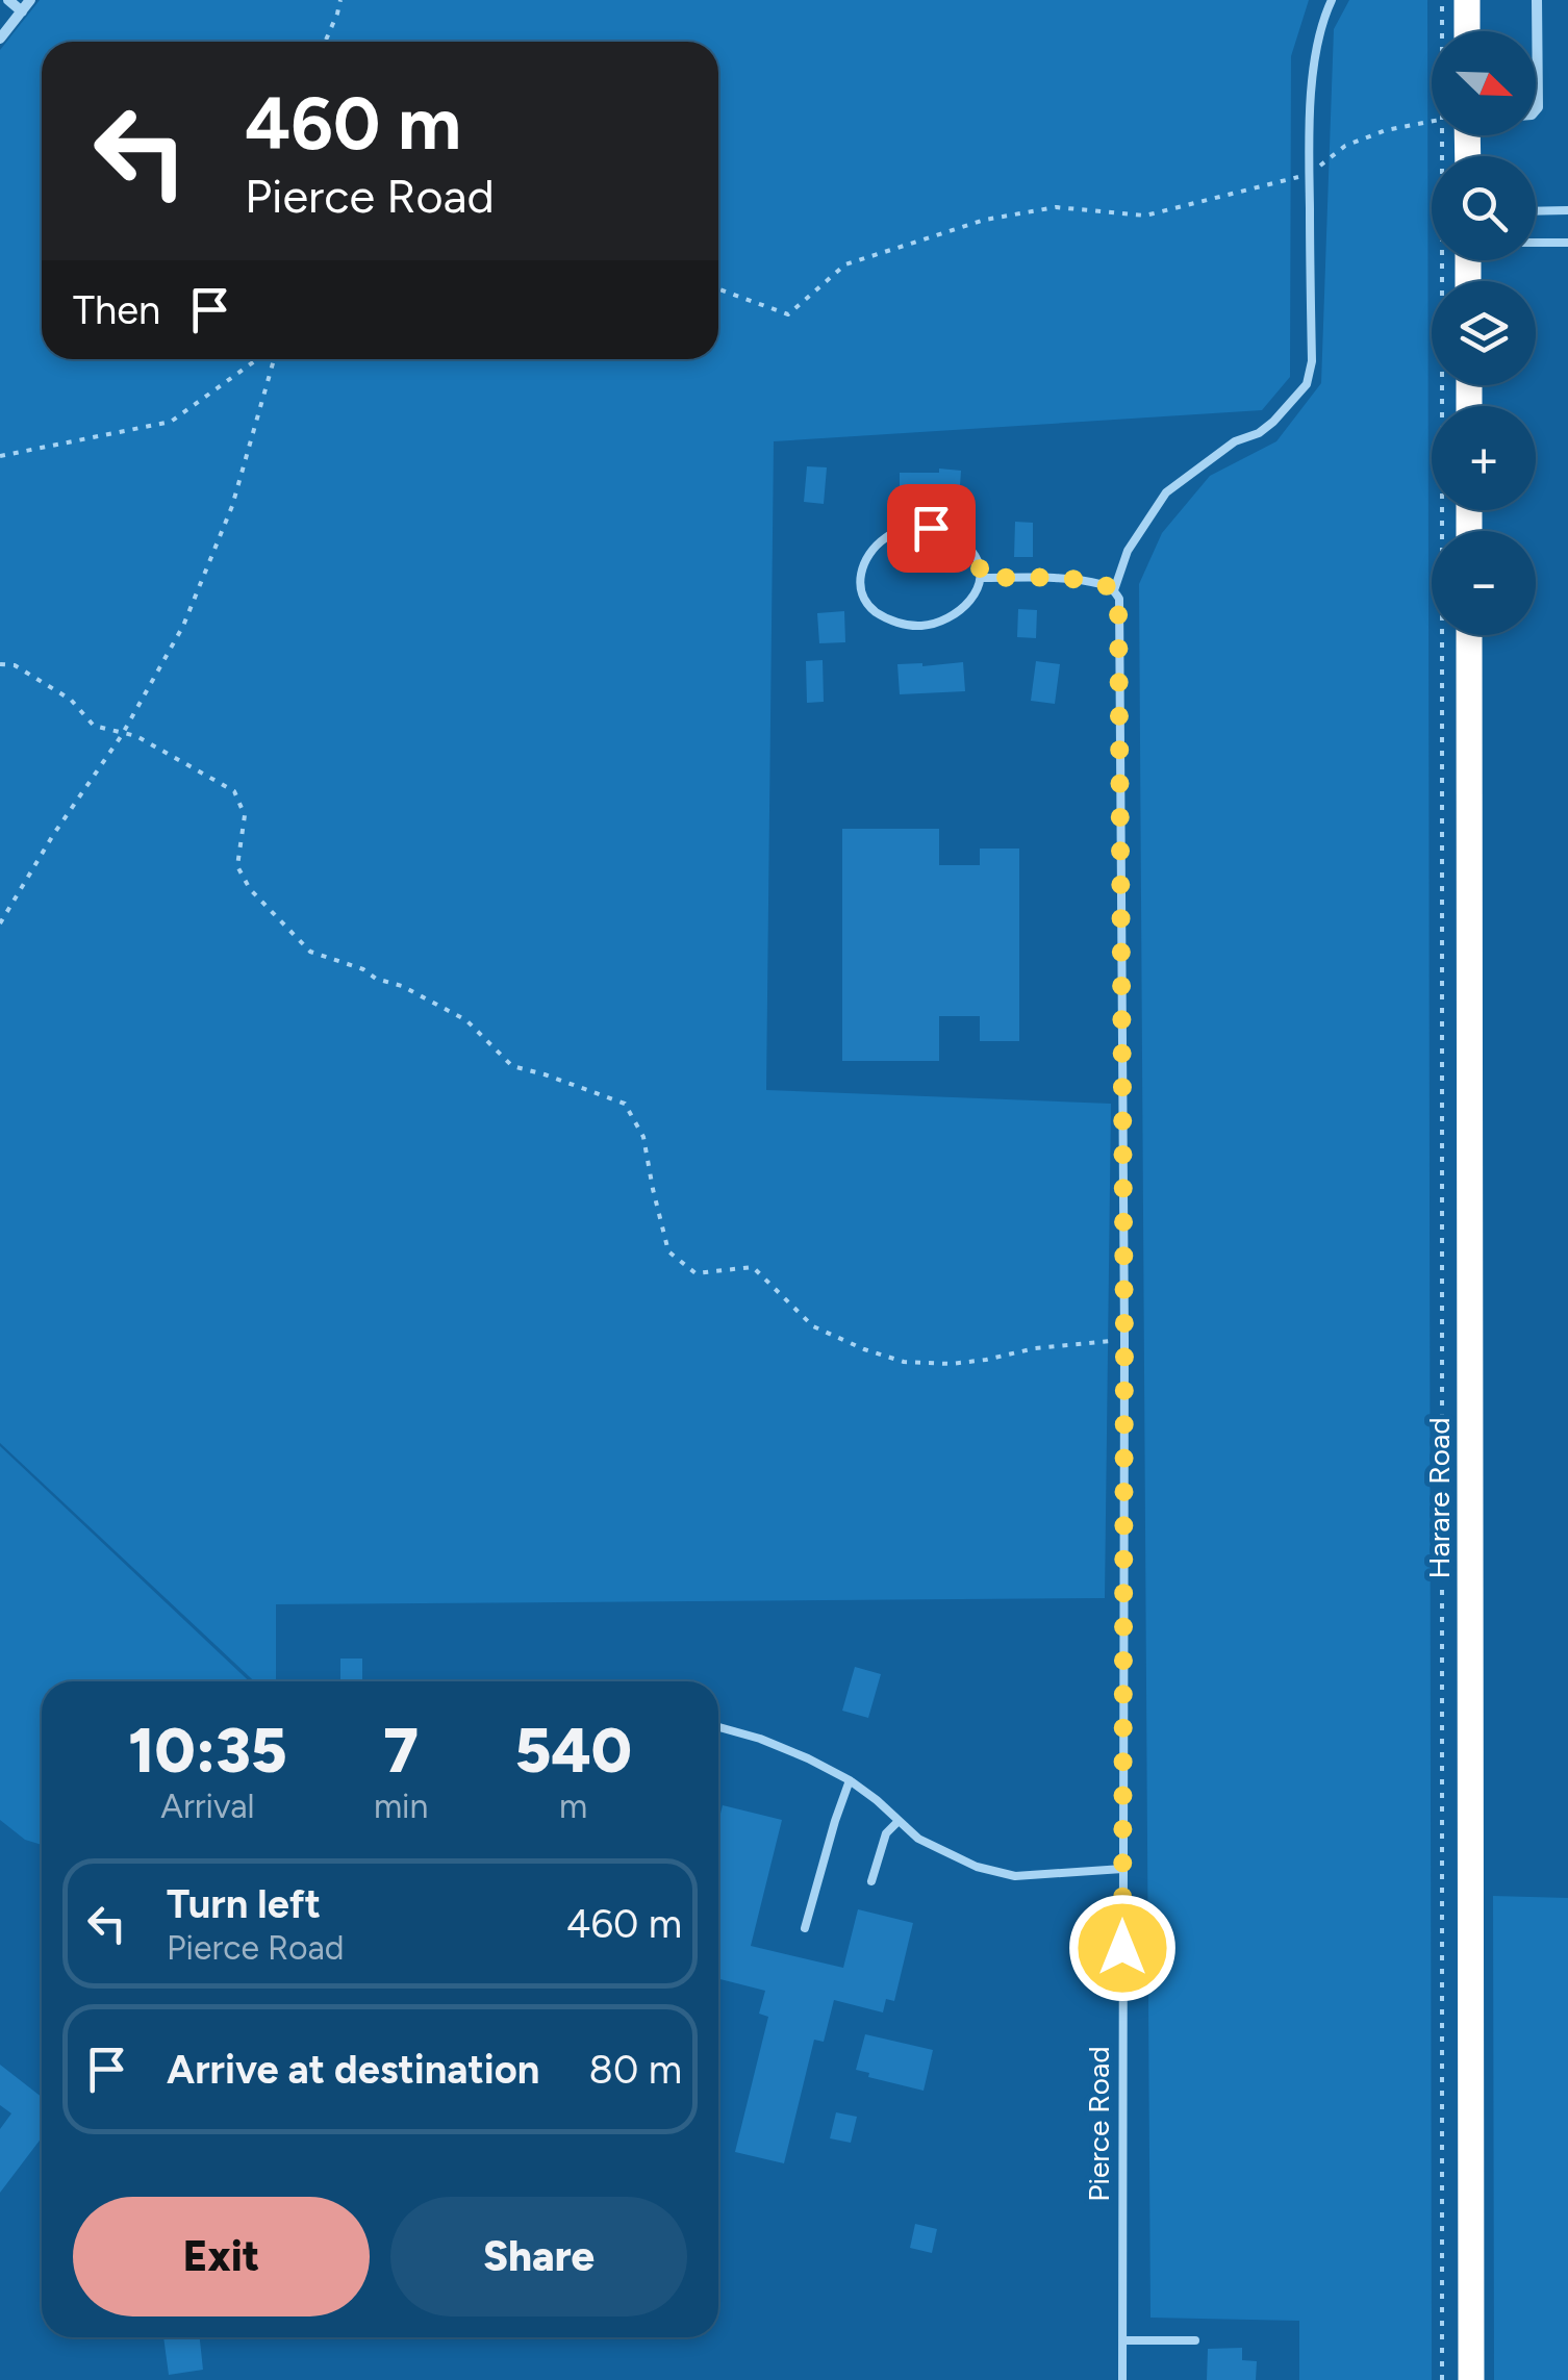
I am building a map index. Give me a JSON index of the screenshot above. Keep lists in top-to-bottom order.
{
  "streets": {
    "highway": ["Harare Road"],
    "lane": ["Pierce Road"]
  },
  "north": "bottom right",
  "page": {
    "map_buttons": ["+", "−"],
    "turn": ["460 m", "Pierce Road"],
    "then": "Then",
    "eta": [
      "10:35",
      "Arrival",
      "7",
      "min",
      "540",
      "m"
    ],
    "list": [
      {
        "name": "Turn left",
        "note": "Pierce Road",
        "value": "460 m"
      },
      {
        "name": "Arrive at destination",
        "value": "80 m"
      }
    ],
    "buttons": ["Exit", "Share"]
  }
}
